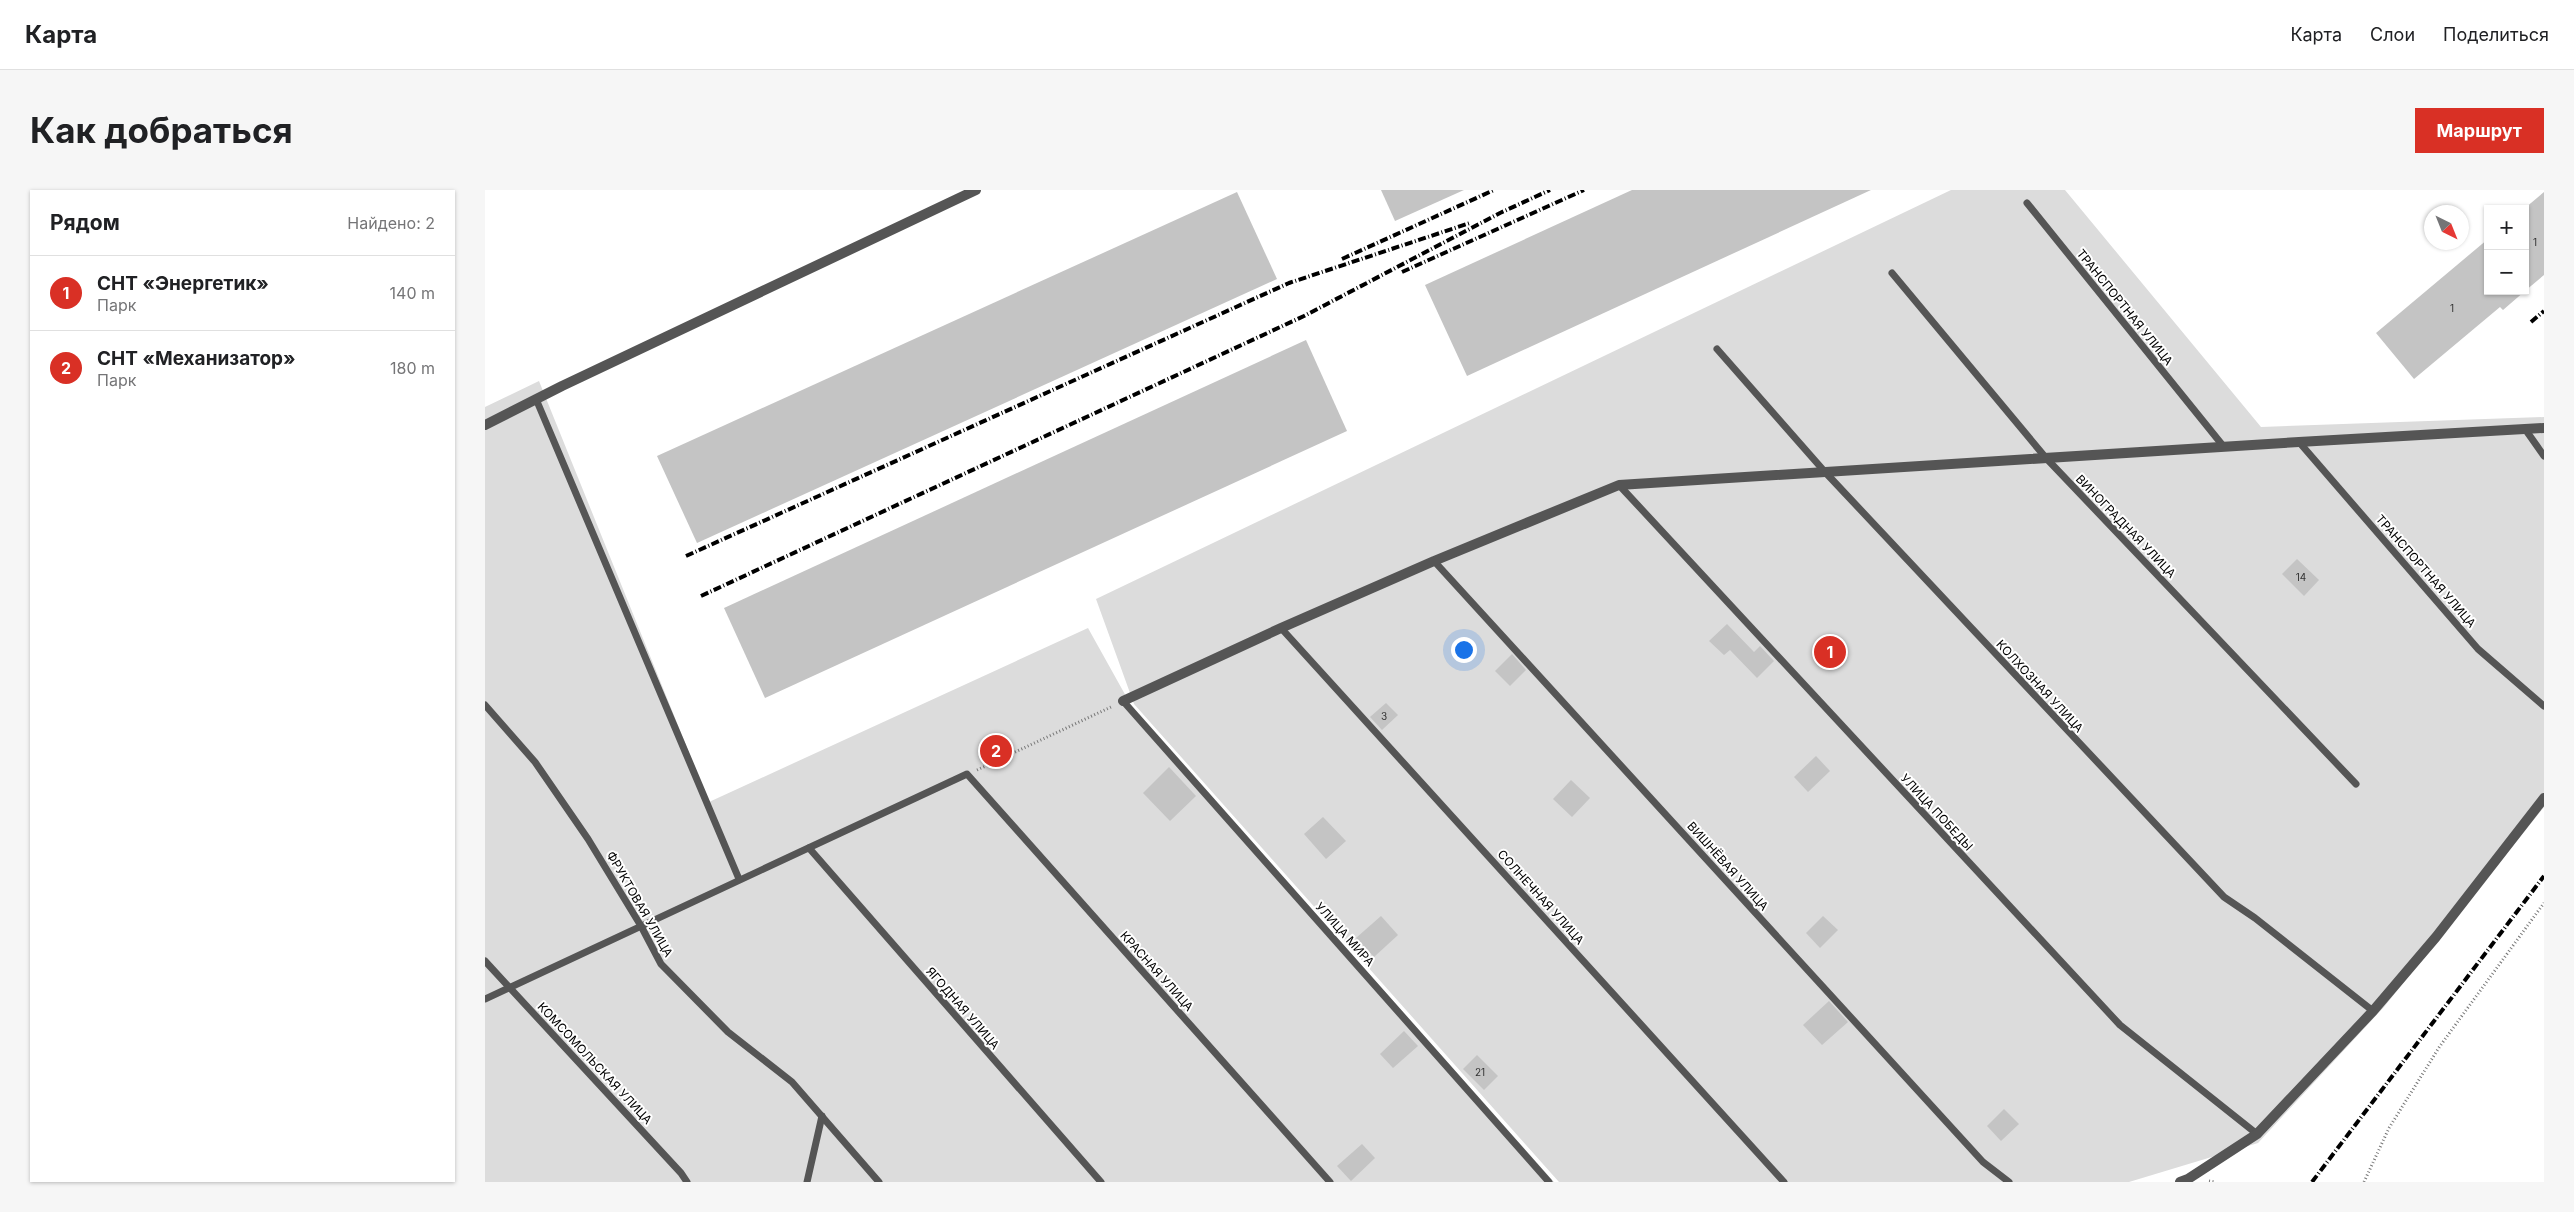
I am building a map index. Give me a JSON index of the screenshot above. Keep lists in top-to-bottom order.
{
  "streets": {
    "lane": [
      "ТРАНСПОРТНАЯ УЛИЦА",
      "ВИНОГРАДНАЯ УЛИЦА",
      "КОЛХОЗНАЯ УЛИЦА",
      "УЛИЦА ПОБЕДЫ",
      "ВИШНЁВАЯ УЛИЦА",
      "СОЛНЕЧНАЯ УЛИЦА",
      "ФРУКТОВАЯ УЛИЦА",
      "УЛИЦА МИРА",
      "КРАСНАЯ УЛИЦА",
      "ЯГОДНАЯ УЛИЦА",
      "КОМСОМОЛЬСКАЯ УЛИЦА"
    ]
  },
  "house_numbers": [
    "1",
    "1",
    "14",
    "3",
    "21"
  ],
  "north": "bottom right",
  "page": {
    "header": "Карта",
    "nav": ["Карта", "Слои", "Поделиться"],
    "buttons": "Маршрут",
    "title": "Как добраться",
    "heading": ["Рядом", "Найдено: 2"],
    "map_buttons": ["+", "−"],
    "list": [
      {
        "mark": "1",
        "name": "СНТ «Энергетик»",
        "note": "Парк",
        "value": "140 m"
      },
      {
        "mark": "2",
        "name": "СНТ «Механизатор»",
        "note": "Парк",
        "value": "180 m"
      }
    ],
    "pins": ["1", "2"]
  }
}
